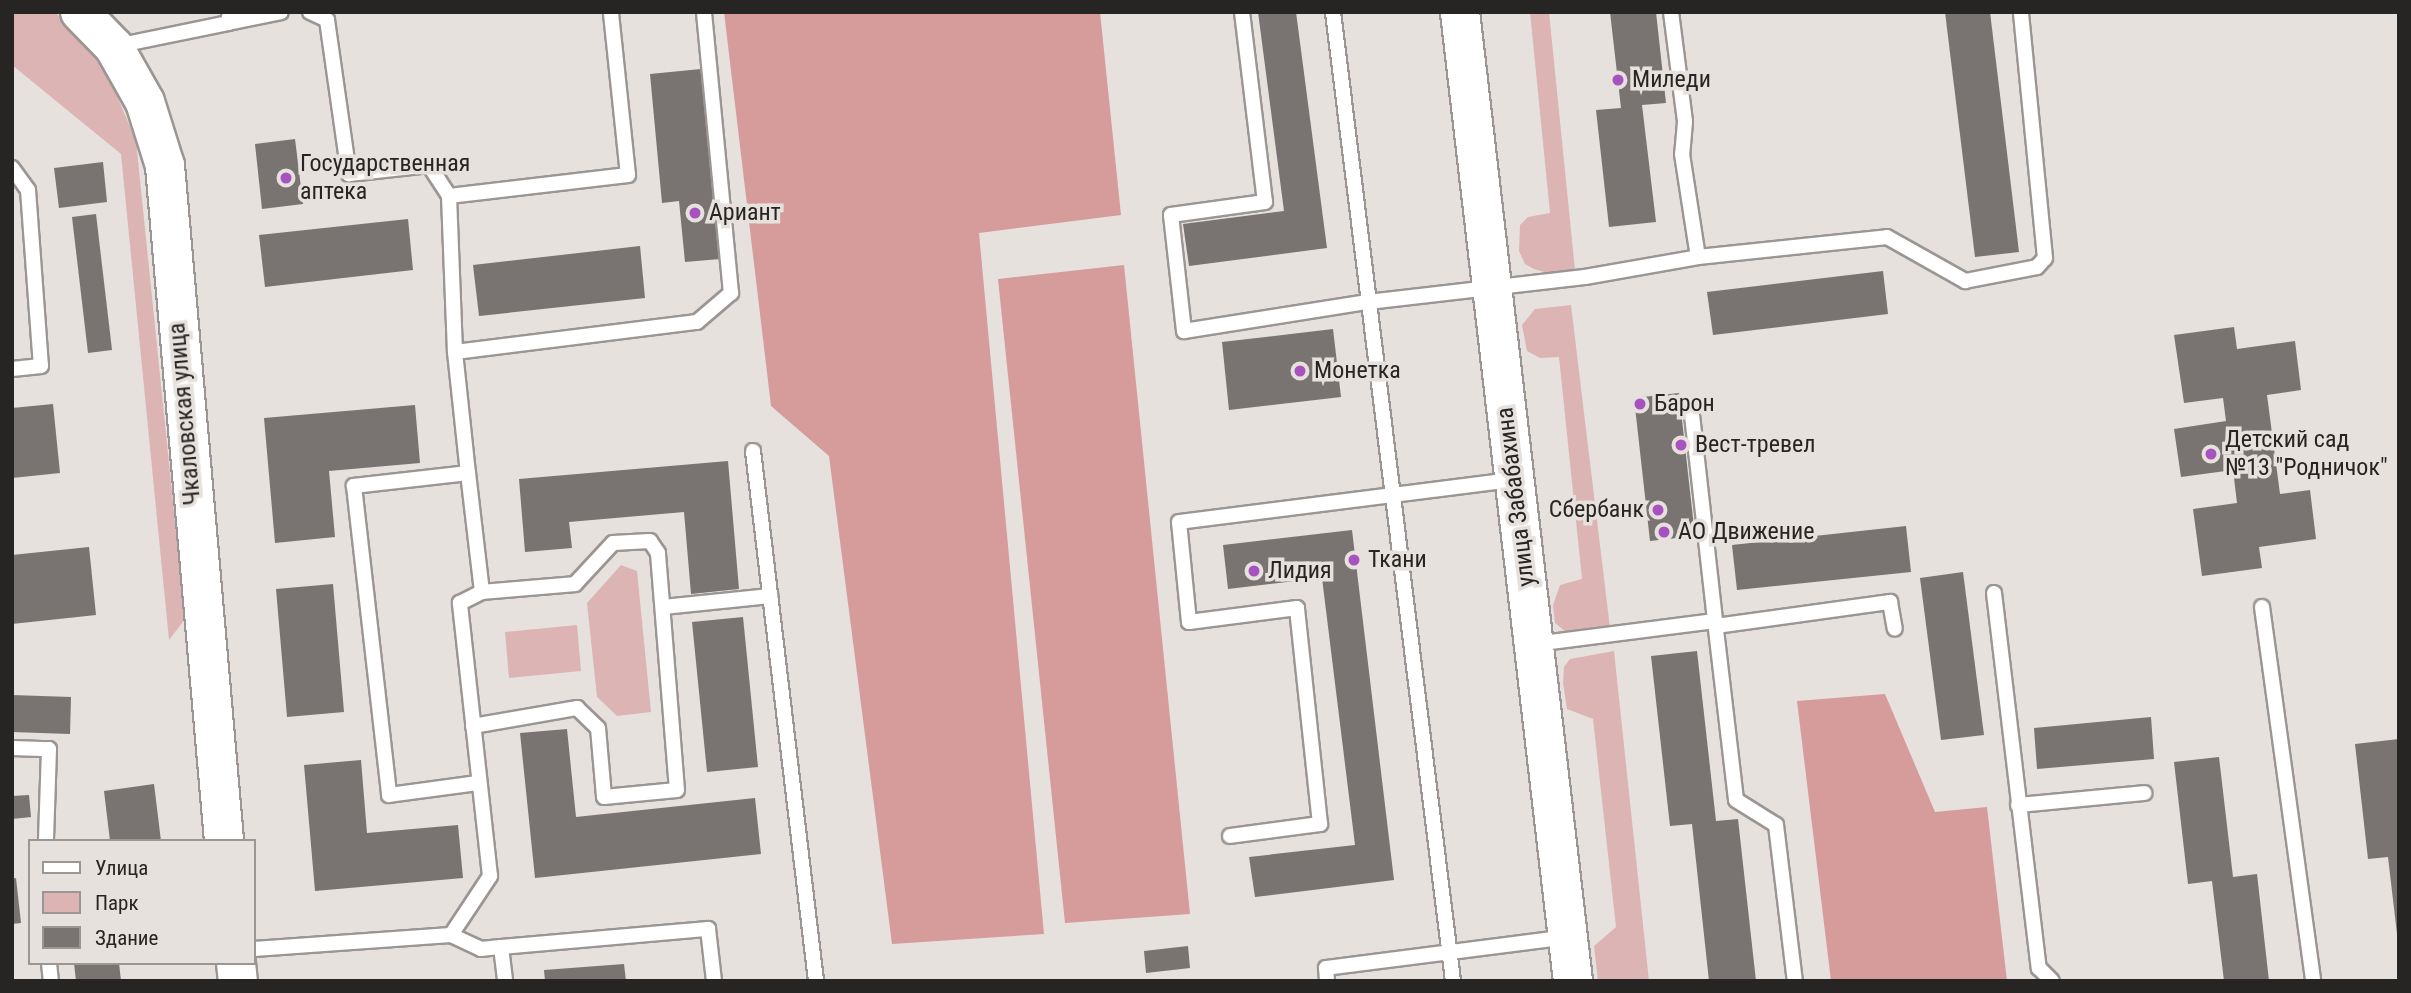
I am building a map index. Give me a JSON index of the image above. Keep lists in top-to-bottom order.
{
  "streets": {
    "street": ["Чкаловская улица", "улица Забабахина"]
  },
  "places": [
    "Миледи",
    "Государственная аптека",
    "Ариант",
    "Монетка",
    "Барон",
    "Вест-тревел",
    "Детский сад №13 \"Родничок\"",
    "Сбербанк",
    "АО Движение",
    "Ткани",
    "Лидия"
  ],
  "legend": ["Улица", "Парк", "Здание"]
}
